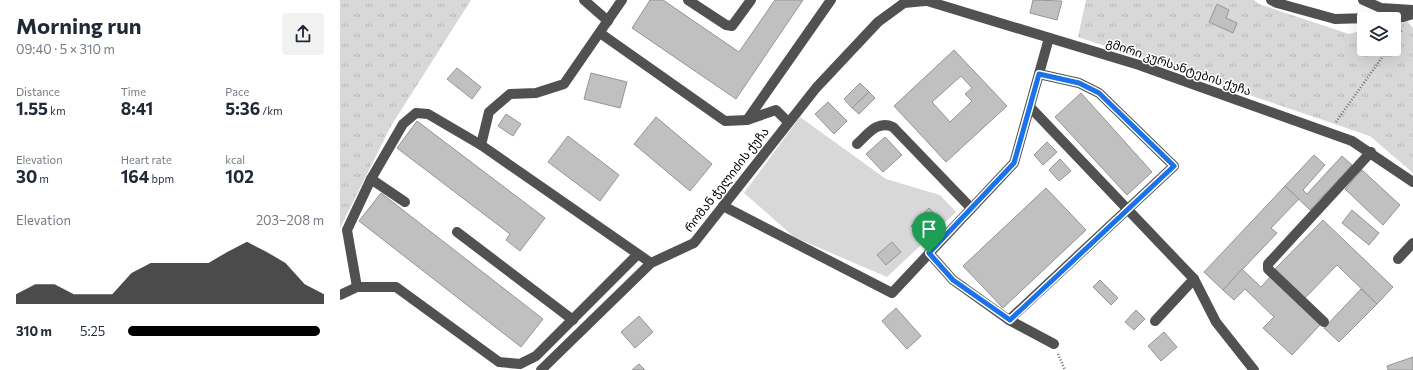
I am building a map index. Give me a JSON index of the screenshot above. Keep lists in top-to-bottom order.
{
  "streets": {
    "street": ["გმირი კურსანტების ქუჩა", "რომან ჭელიძის ქუჩა"]
  },
  "crossings": [
    ["გმირი კურსანტების ქუჩა", "რომან ჭელიძის ქუჩა"]
  ],
  "page": {
    "heading": ["Morning run", "09:40 · 5 × 310 m"],
    "stats": [
      ["Distance", "1.55 km"],
      ["Time", "8:41"],
      ["Pace", "5:36 /km"],
      ["Elevation", "30 m"],
      ["Heart rate", "164 bpm"],
      ["kcal", "102"]
    ],
    "chart": ["Elevation", "203–208 m"],
    "list": [
      {
        "name": "310 m",
        "note": "5:25"
      }
    ]
  }
}
